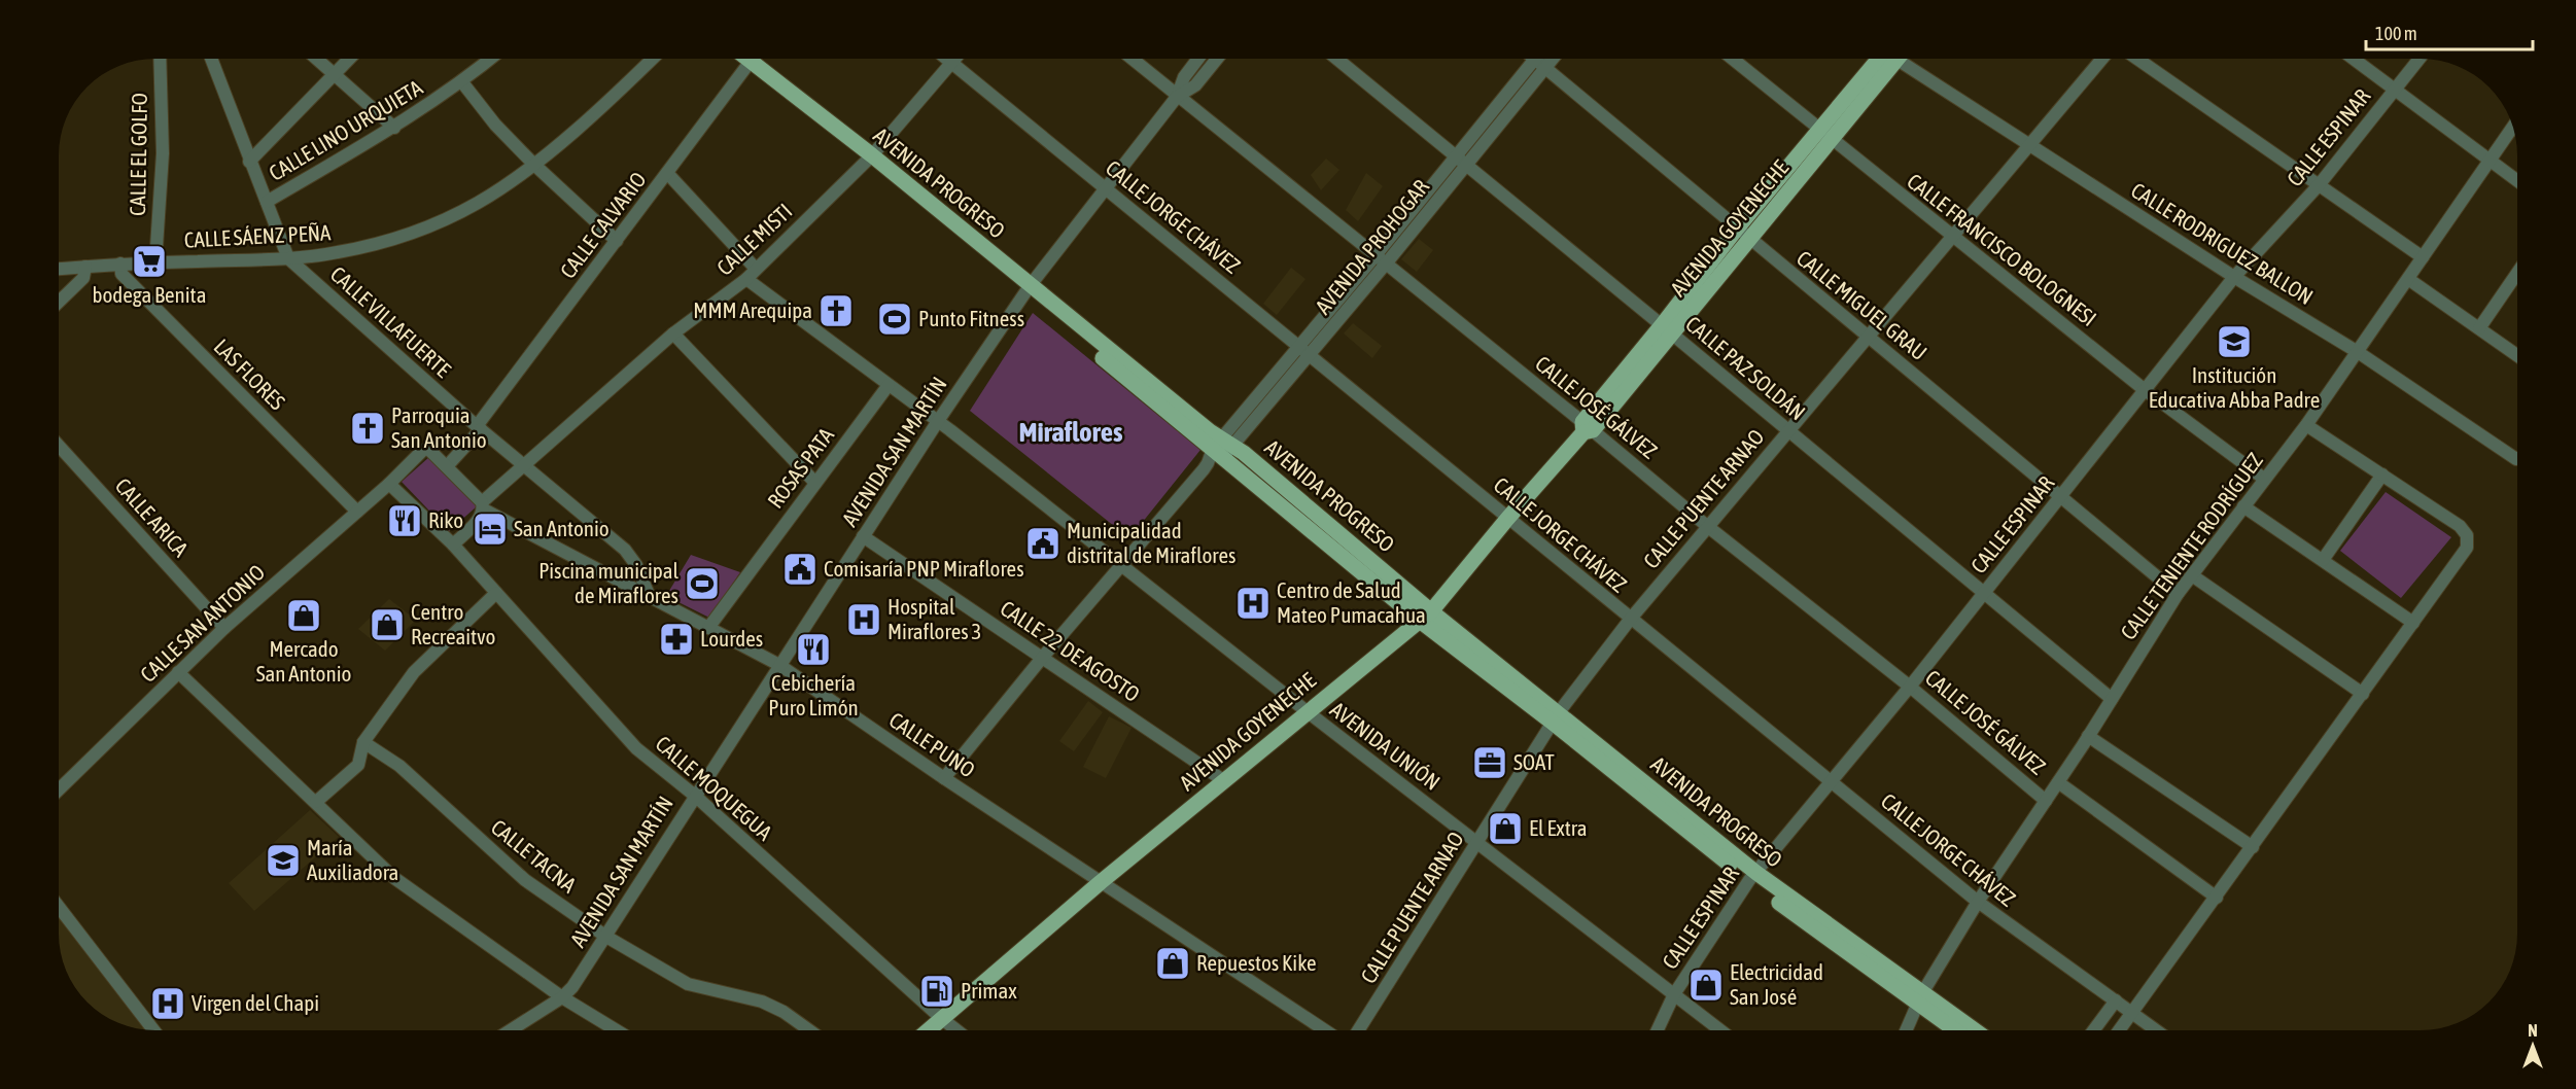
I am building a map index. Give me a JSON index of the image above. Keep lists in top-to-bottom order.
{
  "streets": {
    "main road": ["AVENIDA PROGRESO", "AVENIDA GOYENECHE"],
    "street": [
      "CALLE LINO URQUIETA",
      "CALLE ESPINAR",
      "CALLE EL GOLFO",
      "CALLE JORGE CHÁVEZ",
      "CALLE CALVARIO",
      "CALLE SÁENZ PEÑA",
      "CALLE MISTI",
      "CALLE RODRIGUEZ BALLON",
      "AVENIDA PROHOGAR",
      "CALLE FRANCISCO BOLOGNESI",
      "CALLE MIGUEL GRAU",
      "CALLE VILLAFUERTE",
      "CALLE PAZ SOLDÁN",
      "LAS FLORES",
      "CALLE JOSÉ GÁLVEZ",
      "AVENIDA SAN MARTÍN",
      "ROSAS PATA",
      "CALLE PUENTE ARNAO",
      "CALLE ARICA",
      "CALLE TENIENTE RODRÍGUEZ",
      "CALLE SAN ANTONIO",
      "CALLE 22 DE AGOSTO",
      "CALLE PUNO",
      "AVENIDA UNIÓN",
      "CALLE MOQUEGUA",
      "CALLE TACNA"
    ]
  },
  "crossings": [
    ["CALLE LINO URQUIETA", "CALLE VILLAFUERTE"],
    ["CALLE ESPINAR", "AVENIDA PROGRESO"],
    ["CALLE ESPINAR", "CALLE JORGE CHÁVEZ"],
    ["CALLE ESPINAR", "CALLE RODRIGUEZ BALLON"],
    ["CALLE ESPINAR", "CALLE FRANCISCO BOLOGNESI"],
    ["CALLE ESPINAR", "CALLE MIGUEL GRAU"],
    ["CALLE ESPINAR", "CALLE PAZ SOLDÁN"],
    ["CALLE ESPINAR", "CALLE JOSÉ GÁLVEZ"],
    ["CALLE ESPINAR", "AVENIDA UNIÓN"],
    ["CALLE EL GOLFO", "CALLE SÁENZ PEÑA"],
    ["AVENIDA PROGRESO", "CALLE CALVARIO"],
    ["AVENIDA PROGRESO", "AVENIDA GOYENECHE"],
    ["AVENIDA PROGRESO", "CALLE MISTI"],
    ["AVENIDA PROGRESO", "AVENIDA PROHOGAR"],
    ["AVENIDA PROGRESO", "AVENIDA SAN MARTÍN"],
    ["AVENIDA PROGRESO", "CALLE PUENTE ARNAO"],
    ["AVENIDA PROGRESO", "CALLE TENIENTE RODRÍGUEZ"],
    ["CALLE JORGE CHÁVEZ", "AVENIDA GOYENECHE"],
    ["CALLE JORGE CHÁVEZ", "CALLE MISTI"],
    ["CALLE JORGE CHÁVEZ", "AVENIDA PROHOGAR"],
    ["CALLE JORGE CHÁVEZ", "AVENIDA SAN MARTÍN"],
    ["CALLE JORGE CHÁVEZ", "CALLE PUENTE ARNAO"],
    ["CALLE JORGE CHÁVEZ", "CALLE TENIENTE RODRÍGUEZ"],
    ["CALLE CALVARIO", "CALLE VILLAFUERTE"],
    ["CALLE CALVARIO", "CALLE SAN ANTONIO"],
    ["CALLE CALVARIO", "CALLE PUNO"],
    ["AVENIDA GOYENECHE", "CALLE FRANCISCO BOLOGNESI"],
    ["AVENIDA GOYENECHE", "CALLE MIGUEL GRAU"],
    ["AVENIDA GOYENECHE", "CALLE PAZ SOLDÁN"],
    ["AVENIDA GOYENECHE", "CALLE JOSÉ GÁLVEZ"],
    ["AVENIDA GOYENECHE", "CALLE 22 DE AGOSTO"],
    ["AVENIDA GOYENECHE", "CALLE PUNO"],
    ["AVENIDA GOYENECHE", "AVENIDA UNIÓN"],
    ["AVENIDA GOYENECHE", "CALLE MOQUEGUA"],
    ["CALLE SÁENZ PEÑA", "CALLE VILLAFUERTE"],
    ["CALLE SÁENZ PEÑA", "LAS FLORES"],
    ["CALLE MISTI", "CALLE VILLAFUERTE"],
    ["CALLE MISTI", "CALLE PUNO"],
    ["CALLE MISTI", "AVENIDA UNIÓN"],
    ["CALLE MISTI", "CALLE MOQUEGUA"],
    ["CALLE RODRIGUEZ BALLON", "CALLE PUENTE ARNAO"],
    ["CALLE RODRIGUEZ BALLON", "CALLE TENIENTE RODRÍGUEZ"],
    ["AVENIDA PROHOGAR", "CALLE MIGUEL GRAU"],
    ["AVENIDA PROHOGAR", "CALLE PAZ SOLDÁN"],
    ["AVENIDA PROHOGAR", "CALLE JOSÉ GÁLVEZ"],
    ["AVENIDA PROHOGAR", "CALLE 22 DE AGOSTO"],
    ["AVENIDA PROHOGAR", "CALLE PUNO"],
    ["AVENIDA PROHOGAR", "AVENIDA UNIÓN"],
    ["CALLE FRANCISCO BOLOGNESI", "CALLE PUENTE ARNAO"],
    ["CALLE FRANCISCO BOLOGNESI", "CALLE TENIENTE RODRÍGUEZ"],
    ["CALLE MIGUEL GRAU", "CALLE PUENTE ARNAO"],
    ["CALLE MIGUEL GRAU", "CALLE TENIENTE RODRÍGUEZ"],
    ["CALLE VILLAFUERTE", "CALLE PUNO"],
    ["CALLE PAZ SOLDÁN", "CALLE PUENTE ARNAO"],
    ["CALLE PAZ SOLDÁN", "CALLE TENIENTE RODRÍGUEZ"],
    ["LAS FLORES", "CALLE SAN ANTONIO"],
    ["CALLE JOSÉ GÁLVEZ", "AVENIDA SAN MARTÍN"],
    ["CALLE JOSÉ GÁLVEZ", "CALLE PUENTE ARNAO"],
    ["CALLE JOSÉ GÁLVEZ", "CALLE TENIENTE RODRÍGUEZ"],
    ["AVENIDA SAN MARTÍN", "CALLE 22 DE AGOSTO"],
    ["AVENIDA SAN MARTÍN", "CALLE PUNO"],
    ["AVENIDA SAN MARTÍN", "AVENIDA UNIÓN"],
    ["AVENIDA SAN MARTÍN", "CALLE MOQUEGUA"],
    ["AVENIDA SAN MARTÍN", "CALLE TACNA"],
    ["ROSAS PATA", "CALLE PUNO"],
    ["ROSAS PATA", "AVENIDA UNIÓN"],
    ["CALLE PUENTE ARNAO", "AVENIDA UNIÓN"],
    ["CALLE ARICA", "CALLE SAN ANTONIO"],
    ["CALLE SAN ANTONIO", "CALLE PUNO"],
    ["CALLE SAN ANTONIO", "CALLE MOQUEGUA"]
  ],
  "districts": ["Miraflores"],
  "places": {
    "supermarket": ["bodega Benita"],
    "church": ["MMM Arequipa", "Parroquia San Antonio"],
    "sports": ["Punto Fitness", "Piscina municipal de Miraflores"],
    "school or university": ["Institución Educativa Abba Padre", "María Auxiliadora"],
    "restaurant": ["Riko", "Cebichería Puro Limón"],
    "hotel": ["San Antonio"],
    "public building": ["Municipalidad distrital de Miraflores", "Comisaría PNP Miraflores"],
    "hospital": ["Centro de Salud Mateo Pumacahua", "Hospital Miraflores 3", "Virgen del Chapi"],
    "shop": [
      "Mercado San Antonio",
      "Centro Recreaitvo",
      "El Extra",
      "Repuestos Kike",
      "Electricidad San José"
    ],
    "pharmacy": ["Lourdes"],
    "office": ["SOAT"],
    "fuel station": ["Primax"]
  },
  "scale_bar": "100 m",
  "north": "top"
}
